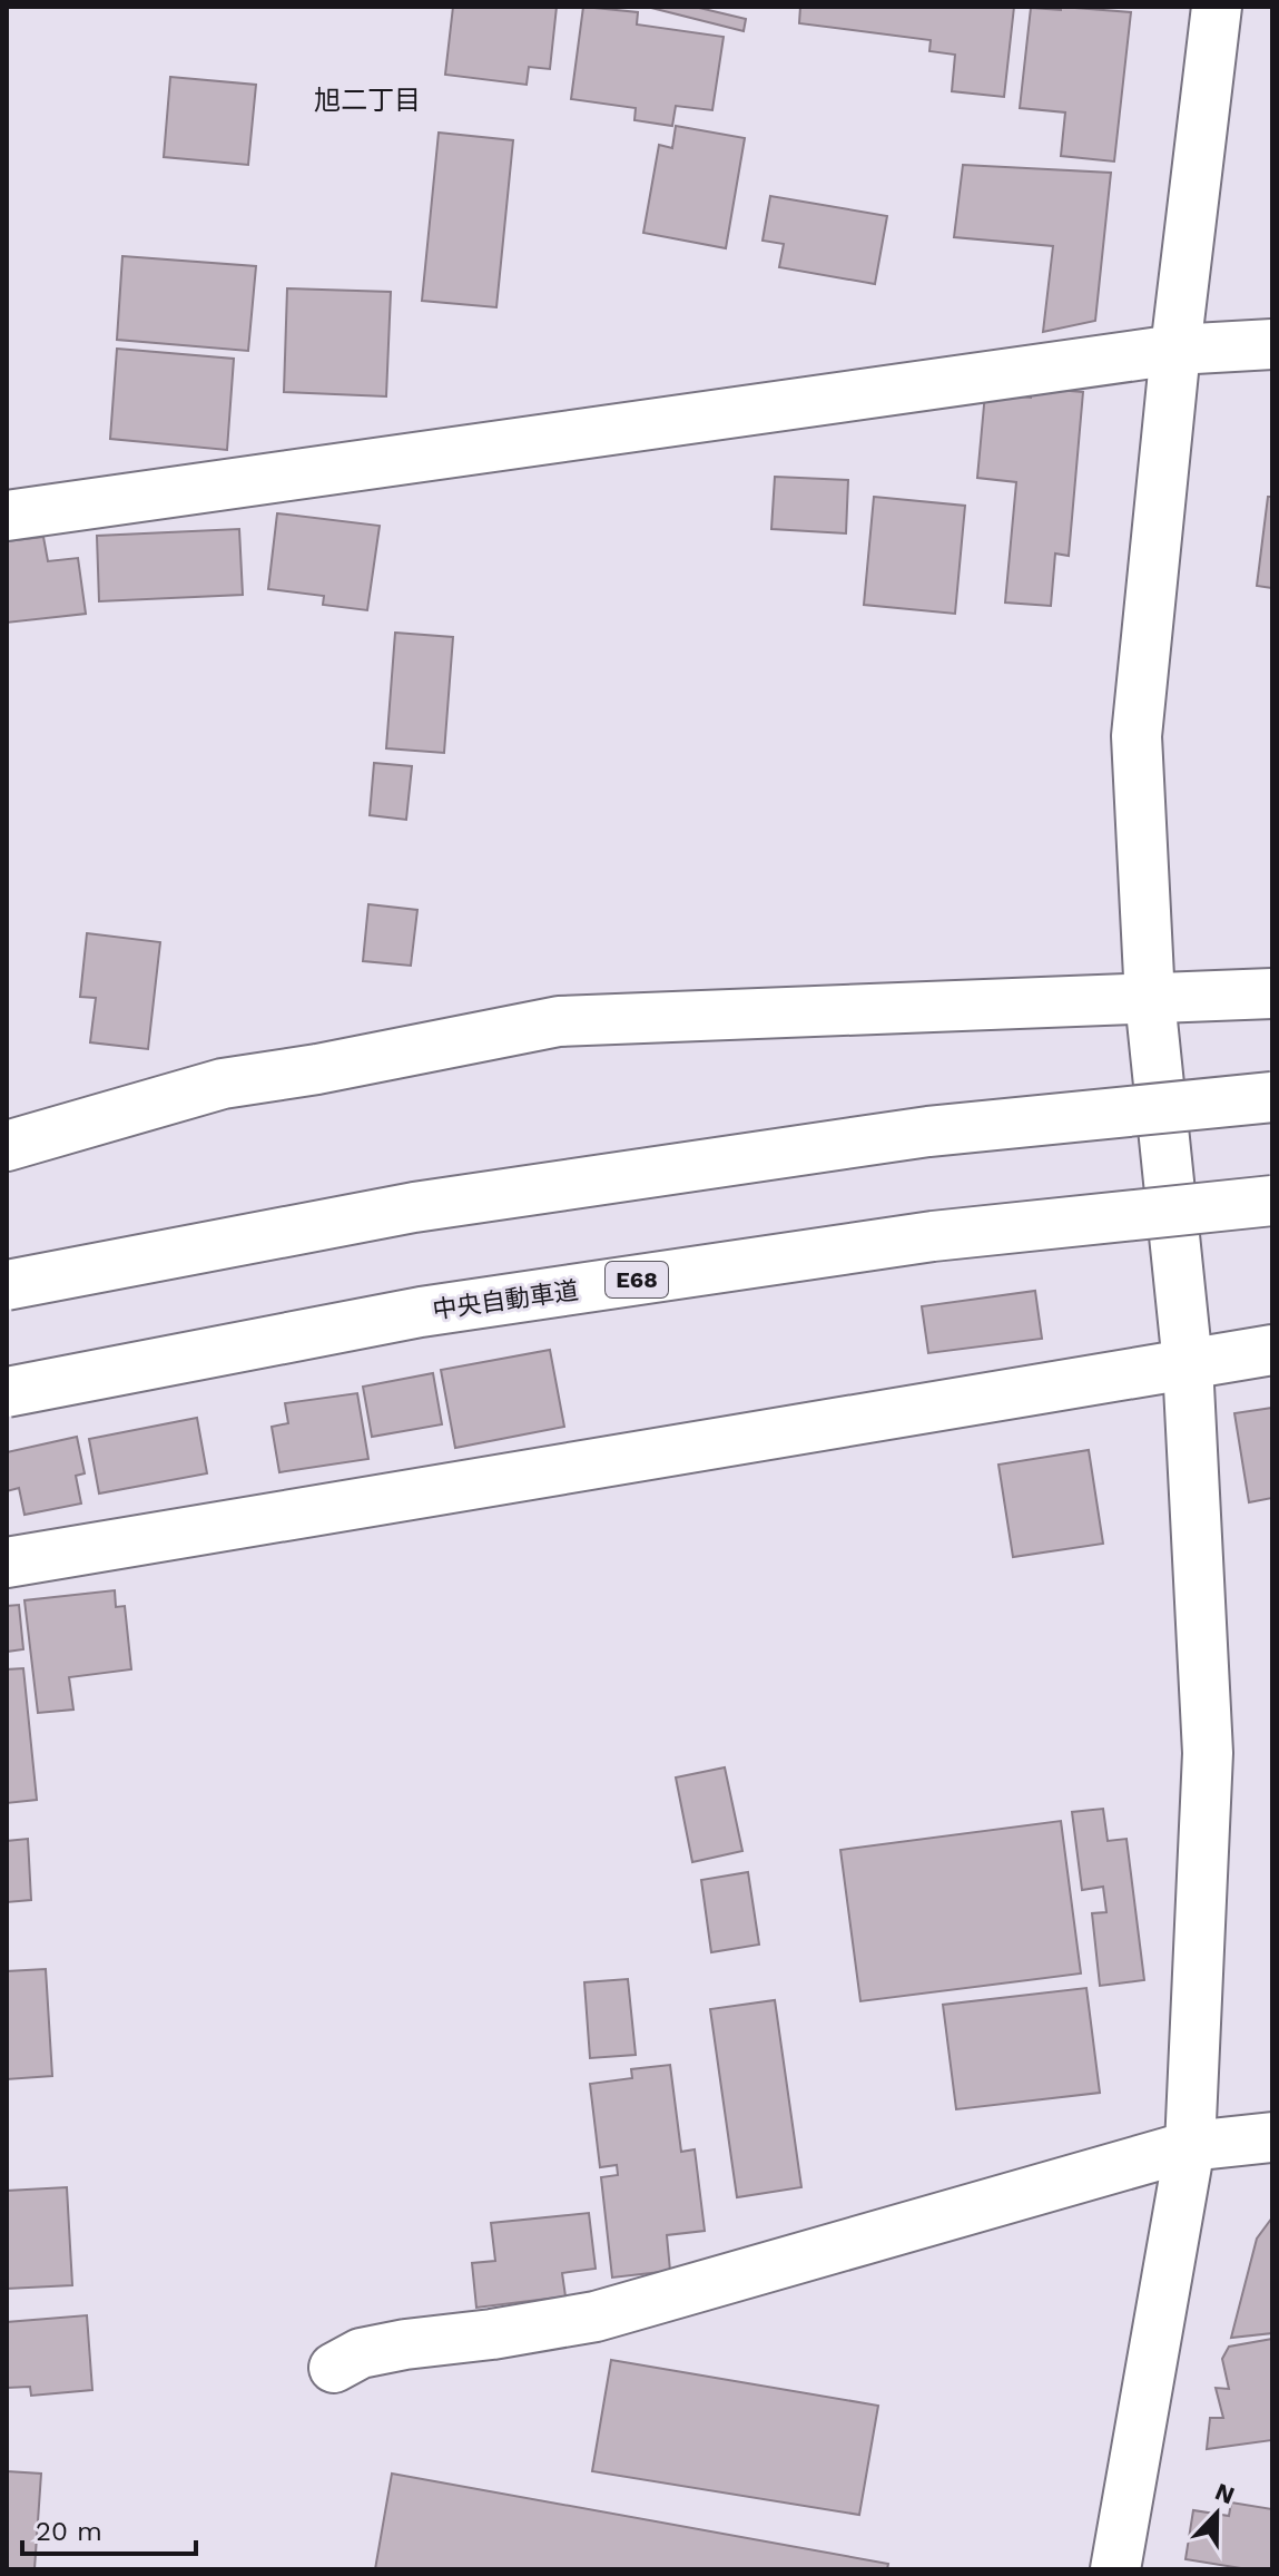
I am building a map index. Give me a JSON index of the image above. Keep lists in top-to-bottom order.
{
  "streets": {
    "main road": ["E68", "中央自動車道"]
  },
  "districts": ["旭二丁目"],
  "scale_bar": "20 m",
  "north": "top"
}
